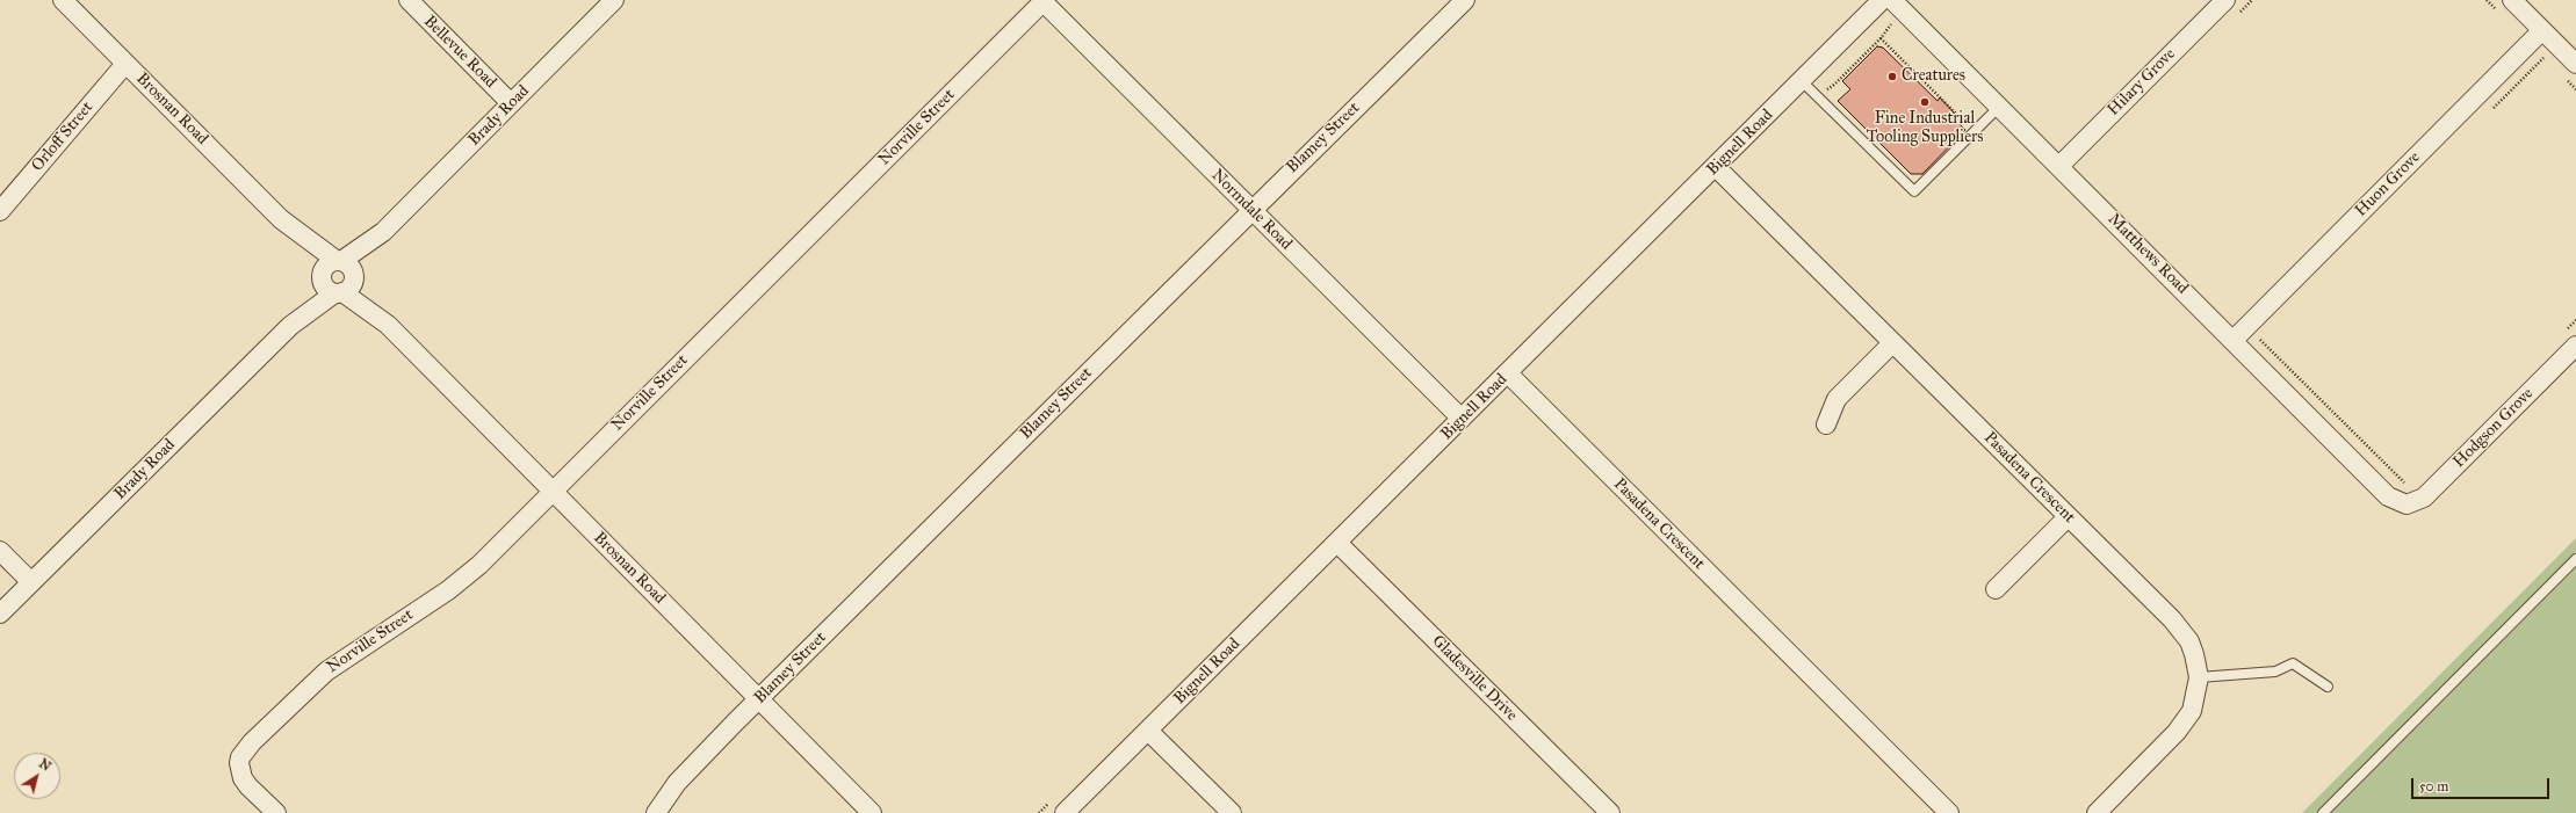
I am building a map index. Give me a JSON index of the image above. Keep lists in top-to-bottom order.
{
  "streets": {
    "street": [
      "Bellevue Road",
      "Hilary Grove",
      "Brosnan Road",
      "Brady Road",
      "Norville Street",
      "Orloff Street",
      "Blamey Street",
      "Bignell Road",
      "Huon Grove",
      "Normdale Road",
      "Matthews Road",
      "Hodgson Grove",
      "Pasadena Crescent",
      "Gladesville Drive"
    ]
  },
  "crossings": [
    ["Bellevue Road", "Brady Road"],
    ["Hilary Grove", "Matthews Road"],
    ["Brosnan Road", "Brady Road"],
    ["Brosnan Road", "Norville Street"],
    ["Brosnan Road", "Orloff Street"],
    ["Brosnan Road", "Blamey Street"],
    ["Norville Street", "Normdale Road"],
    ["Blamey Street", "Normdale Road"],
    ["Bignell Road", "Normdale Road"],
    ["Bignell Road", "Pasadena Crescent"],
    ["Bignell Road", "Gladesville Drive"],
    ["Huon Grove", "Matthews Road"],
    ["Matthews Road", "Hodgson Grove"]
  ],
  "places": ["Creatures", "Fine Industrial Tooling Suppliers"],
  "scale_bar": "50 m",
  "north": "top right"
}
